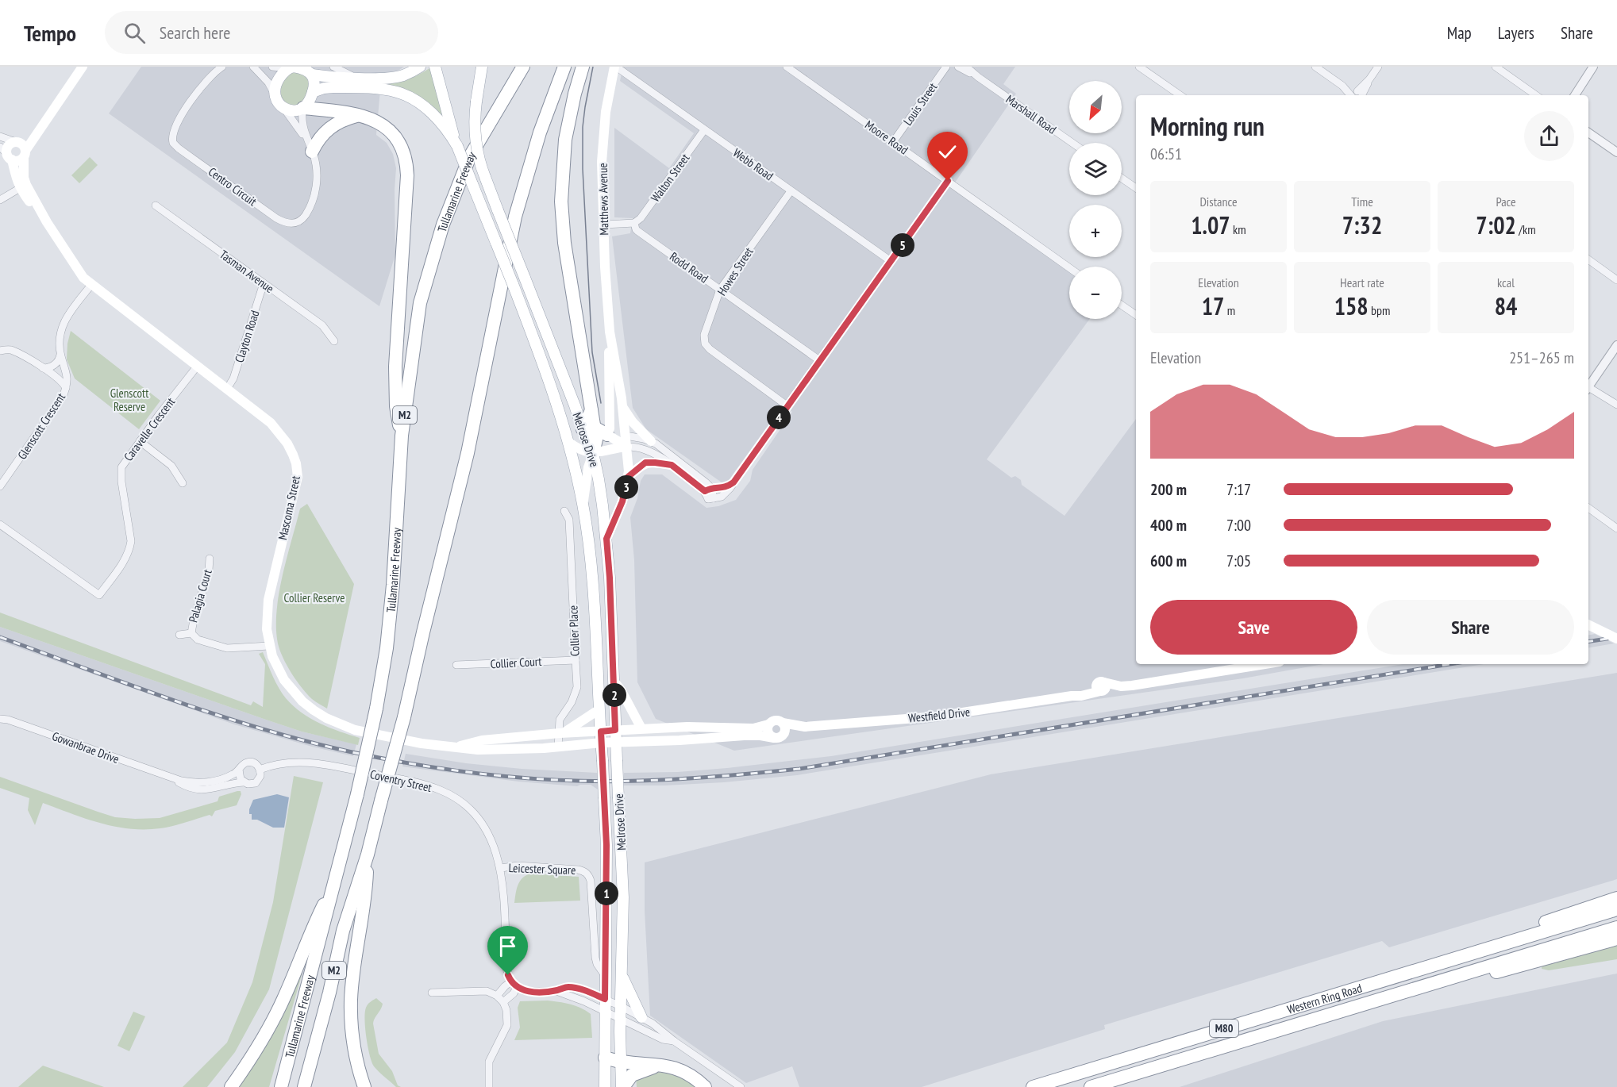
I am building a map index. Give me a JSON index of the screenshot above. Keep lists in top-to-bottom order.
{
  "streets": {
    "highway": [
      "Tullamarine Freeway",
      "M2",
      "Western Ring Road",
      "M80"
    ],
    "main road": [
      "Matthews Avenue",
      "Melrose Drive",
      "Mascoma Street",
      "Westfield Drive"
    ],
    "street": [
      "Louis Street",
      "Marshall Road",
      "Moore Road",
      "Webb Road",
      "Walton Street",
      "Centro Circuit",
      "Rodd Road",
      "Tasman Avenue",
      "Howes Street",
      "Clayton Road",
      "Glenscott Crescent",
      "Caravelle Crescent",
      "Palagia Court",
      "Collier Place",
      "Collier Court",
      "Gowanbrae Drive",
      "Coventry Street",
      "Leicester Square"
    ]
  },
  "crossings": [
    ["Louis Street", "Moore Road"],
    ["Webb Road", "Walton Street"],
    ["Webb Road", "Matthews Avenue"],
    ["Webb Road", "Howes Street"],
    ["Walton Street", "Rodd Road"],
    ["Matthews Avenue", "Melrose Drive"],
    ["Rodd Road", "Howes Street"],
    ["Tasman Avenue", "Clayton Road"],
    ["Clayton Road", "Mascoma Street"],
    ["Glenscott Crescent", "Mascoma Street"],
    ["Caravelle Crescent", "Mascoma Street"],
    ["Melrose Drive", "Mascoma Street"],
    ["Melrose Drive", "Westfield Drive"],
    ["Melrose Drive", "Leicester Square"],
    ["Mascoma Street", "Palagia Court"],
    ["Mascoma Street", "Collier Place"],
    ["Mascoma Street", "Westfield Drive"],
    ["Collier Place", "Collier Court"],
    ["Gowanbrae Drive", "Coventry Street"],
    ["Coventry Street", "Leicester Square"]
  ],
  "parks": ["Glenscott Reserve", "Collier Reserve"],
  "north": "bottom left",
  "page": {
    "header": "Tempo",
    "search": "Search here",
    "nav": ["Map", "Layers", "Share"],
    "map_buttons": ["+", "−"],
    "heading": ["Morning run", "06:51"],
    "stats": [
      ["Distance", "1.07 km"],
      ["Time", "7:32"],
      ["Pace", "7:02 /km"],
      ["Elevation", "17 m"],
      ["Heart rate", "158 bpm"],
      ["kcal", "84"]
    ],
    "pins": [
      "5",
      "4",
      "3",
      "2",
      "1"
    ],
    "chart": ["Elevation", "251–265 m"],
    "list": [
      {
        "name": "200 m",
        "note": "7:17"
      },
      {
        "name": "400 m",
        "note": "7:00"
      },
      {
        "name": "600 m",
        "note": "7:05"
      }
    ],
    "buttons": ["Save", "Share"]
  }
}
